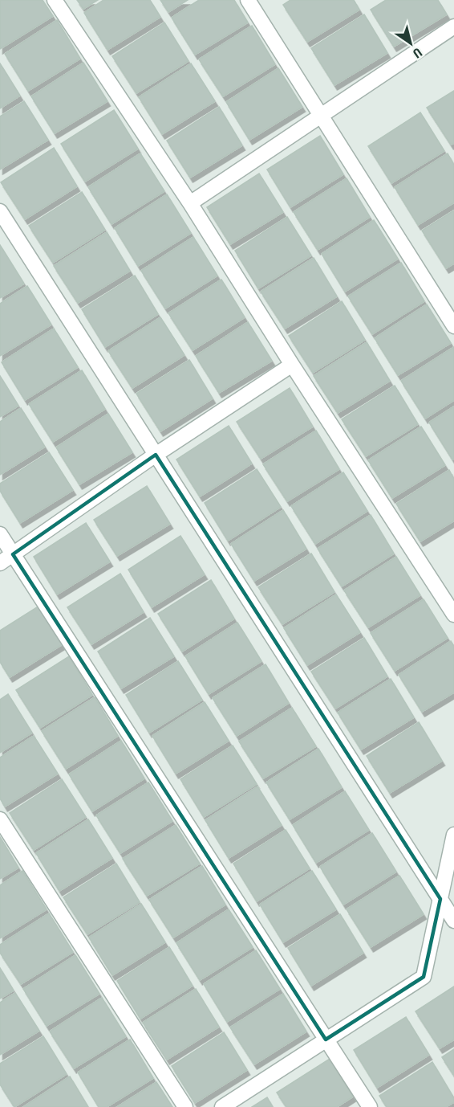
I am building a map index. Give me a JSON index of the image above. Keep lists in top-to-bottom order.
{
  "north": "bottom right"
}
